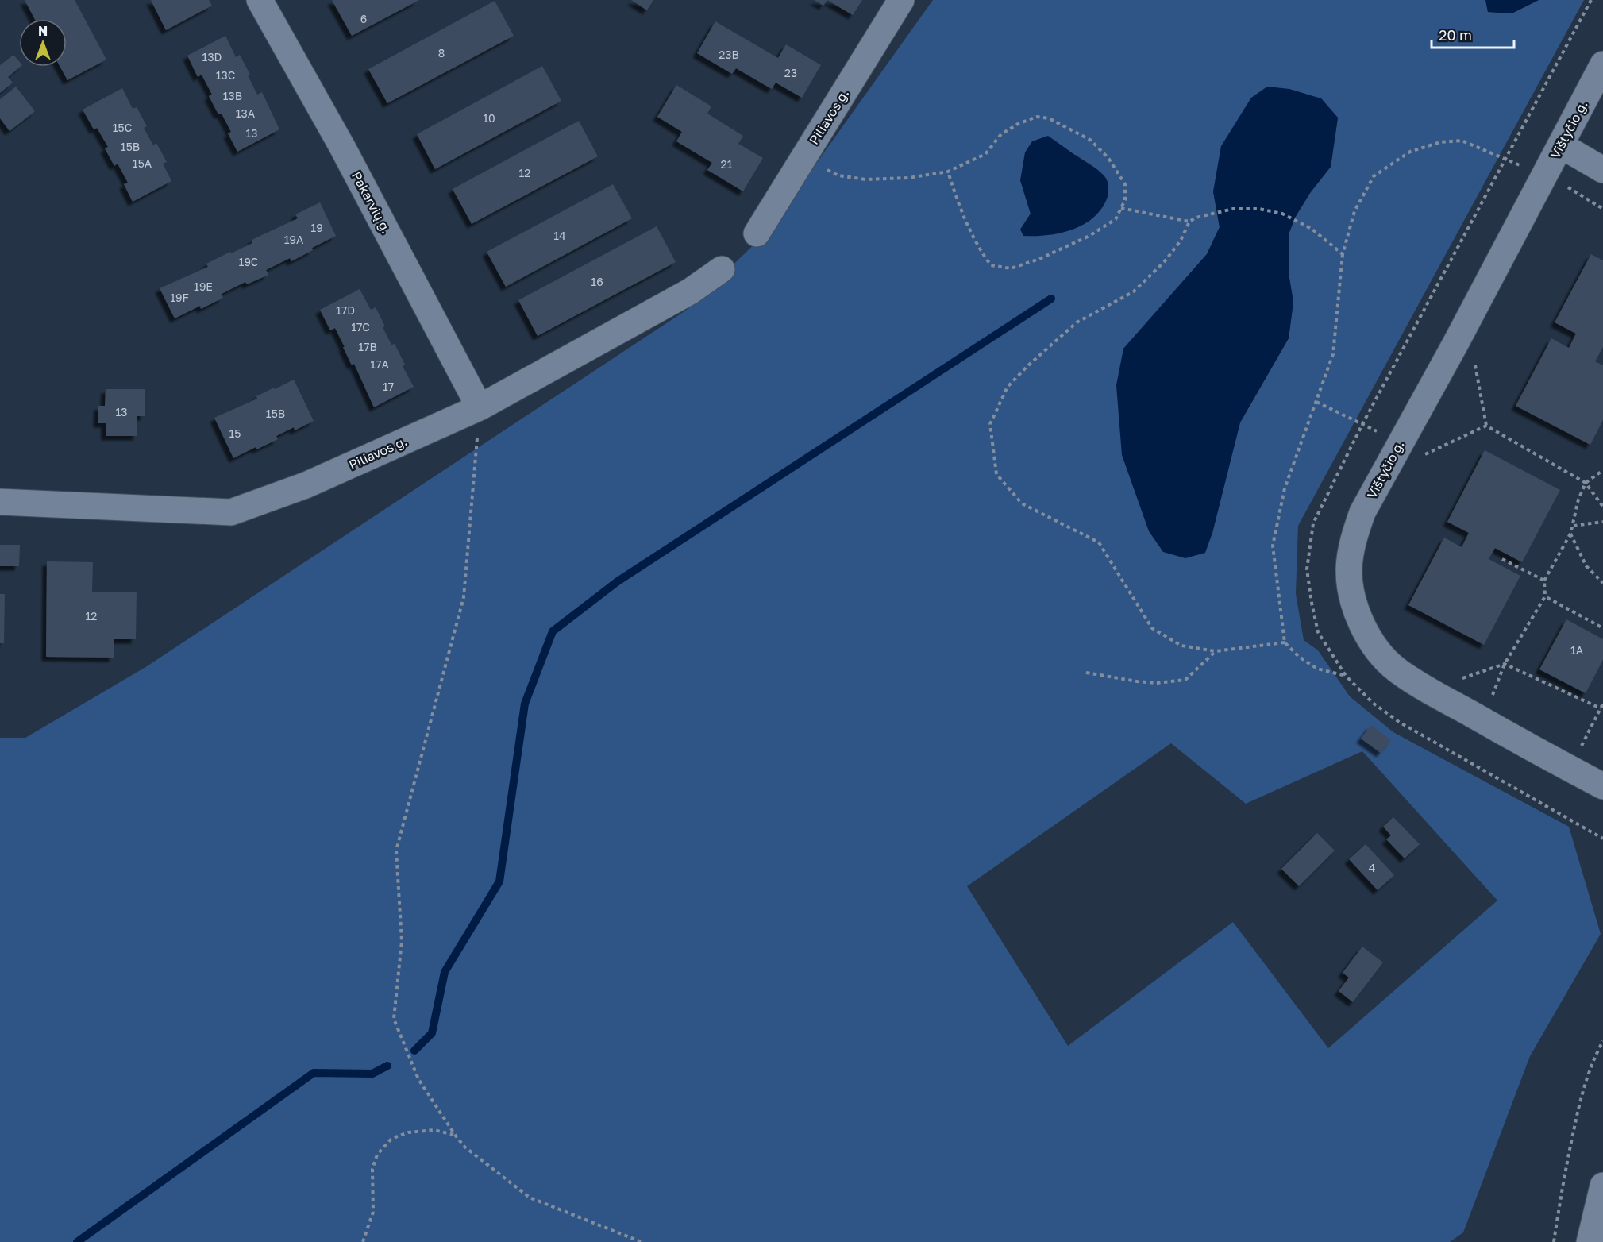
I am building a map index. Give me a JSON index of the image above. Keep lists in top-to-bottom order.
{
  "streets": {
    "street": ["Piliavos g.", "Vištyčio g.", "Pakarvių g."]
  },
  "crossings": [
    ["Piliavos g.", "Pakarvių g."]
  ],
  "house_numbers": [
    "6",
    "8",
    "23B",
    "13D",
    "23",
    "13C",
    "13B",
    "13A",
    "10",
    "15C",
    "13",
    "15B",
    "15A",
    "21",
    "12",
    "19",
    "14",
    "19A",
    "19C",
    "16",
    "19E",
    "19F",
    "17D",
    "17C",
    "17B",
    "17A",
    "17",
    "13",
    "15B",
    "15",
    "12",
    "1A",
    "4"
  ],
  "scale_bar": "20 m",
  "north": "top"
}
